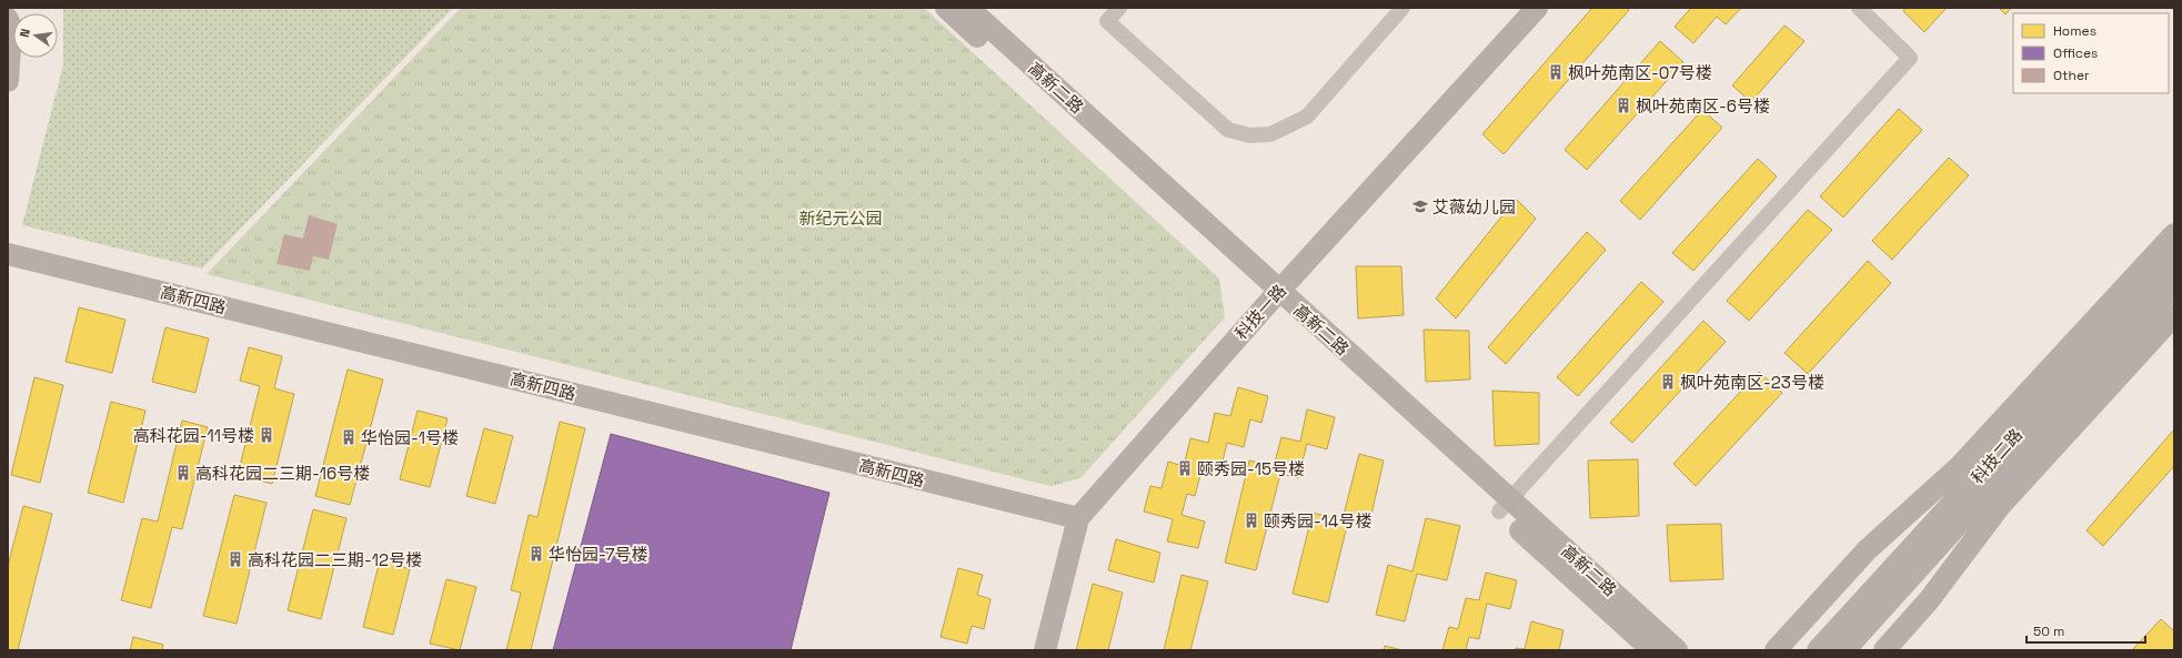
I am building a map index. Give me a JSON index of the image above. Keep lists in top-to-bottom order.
{
  "streets": {
    "street": [
      "高新二路",
      "高新四路",
      "科技一路",
      "科技二路"
    ]
  },
  "crossings": [
    ["高新二路", "科技一路"],
    ["高新四路", "科技一路"]
  ],
  "parks": ["新纪元公园"],
  "places": {
    "building": [
      "枫叶苑南区-07号楼",
      "枫叶苑南区-6号楼",
      "枫叶苑南区-23号楼",
      "高科花园-11号楼",
      "华怡园-1号楼",
      "颐秀园-15号楼",
      "高科花园二三期-16号楼",
      "颐秀园-14号楼",
      "华怡园-7号楼",
      "高科花园二三期-12号楼"
    ],
    "school or university": ["艾薇幼儿园"]
  },
  "legend": ["Homes", "Offices", "Other"],
  "scale_bar": "50 m",
  "north": "left"
}
